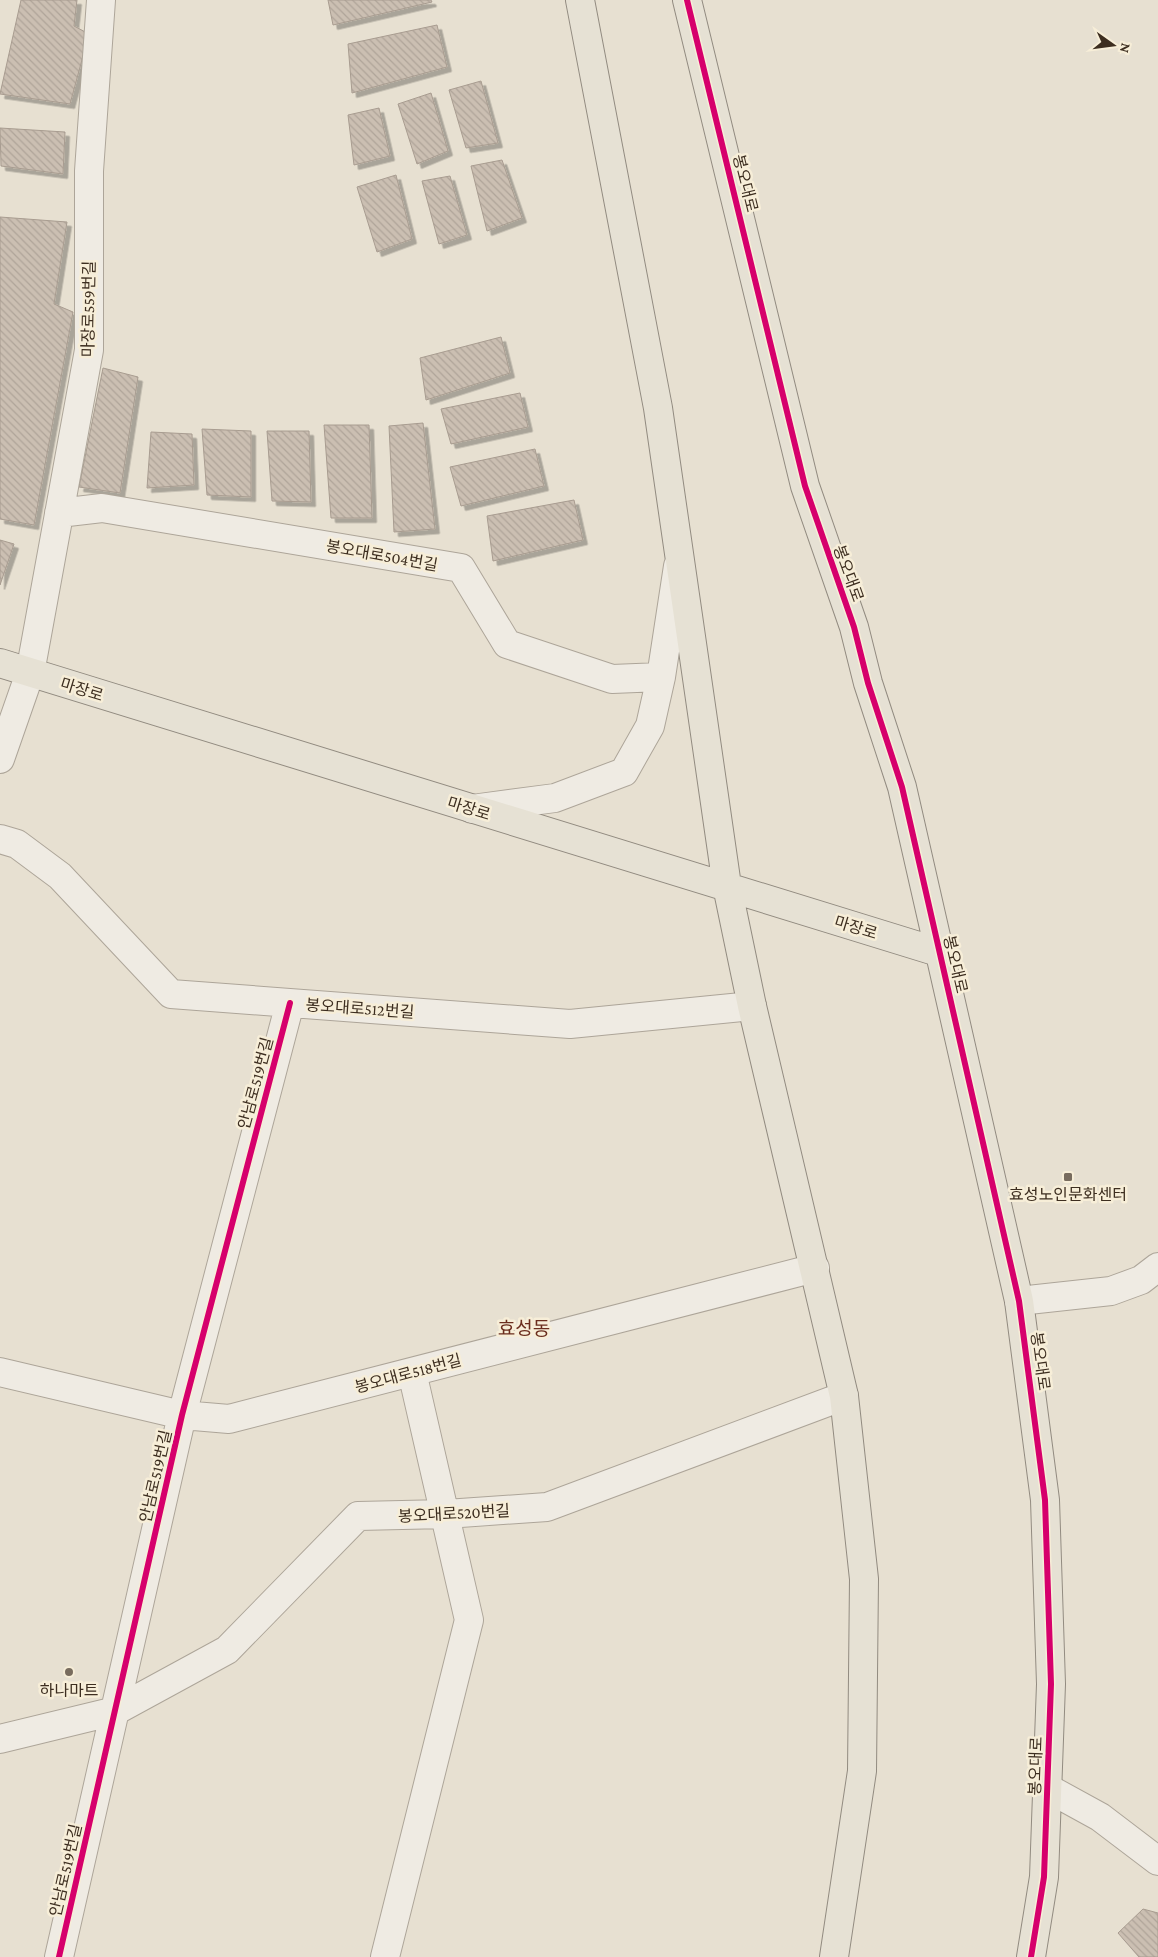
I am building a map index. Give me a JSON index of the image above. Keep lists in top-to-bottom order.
{
  "streets": {
    "main road": ["봉오대로", "마장로"],
    "street": [
      "마장로559번길",
      "봉오대로504번길",
      "봉오대로512번길",
      "안남로519번길",
      "봉오대로518번길",
      "봉오대로520번길"
    ]
  },
  "crossings": [
    ["봉오대로", "마장로"],
    ["마장로559번길", "봉오대로504번길"],
    ["마장로559번길", "마장로"],
    ["봉오대로512번길", "안남로519번길"],
    ["안남로519번길", "봉오대로518번길"],
    ["안남로519번길", "봉오대로520번길"]
  ],
  "districts": ["효성동"],
  "places": {
    "transit": ["효성노인문화센터"],
    "other": ["하나마트"]
  },
  "north": "right"
}
